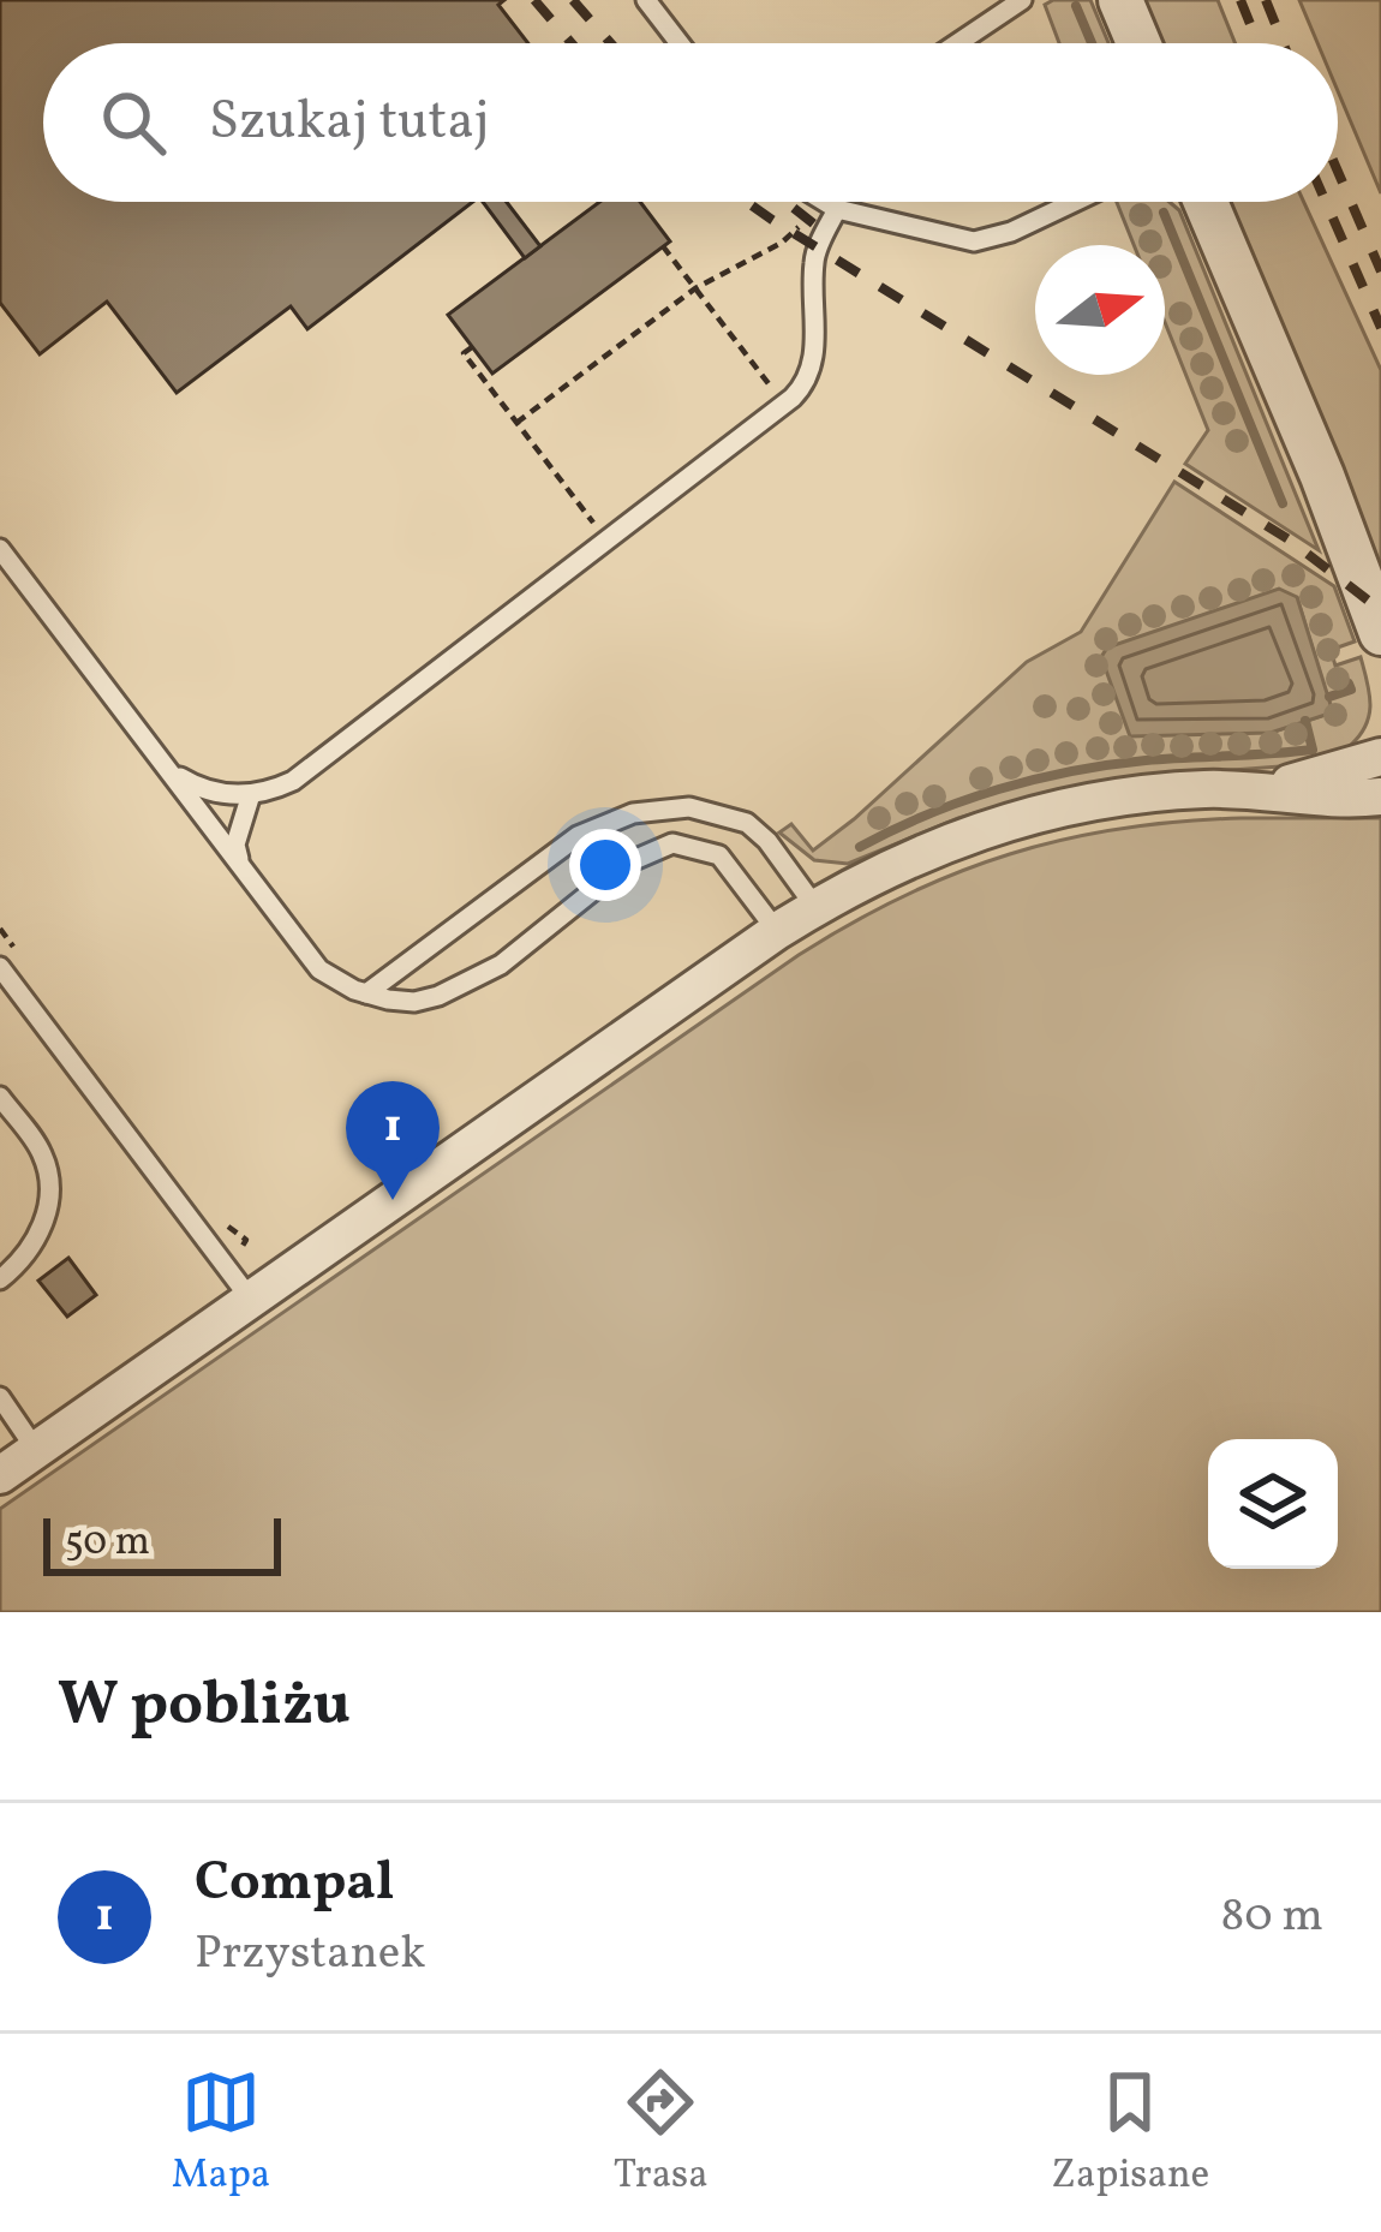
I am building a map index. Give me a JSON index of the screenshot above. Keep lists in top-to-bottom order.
{
  "scale_bar": "50 m",
  "north": "right",
  "page": {
    "search": "Szukaj tutaj",
    "pins": "1",
    "scale": "50 m",
    "heading": "W pobliżu",
    "list": [
      {
        "mark": "1",
        "name": "Compal",
        "note": "Przystanek",
        "value": "80 m"
      }
    ],
    "nav": ["Mapa", "Trasa", "Zapisane"]
  }
}
